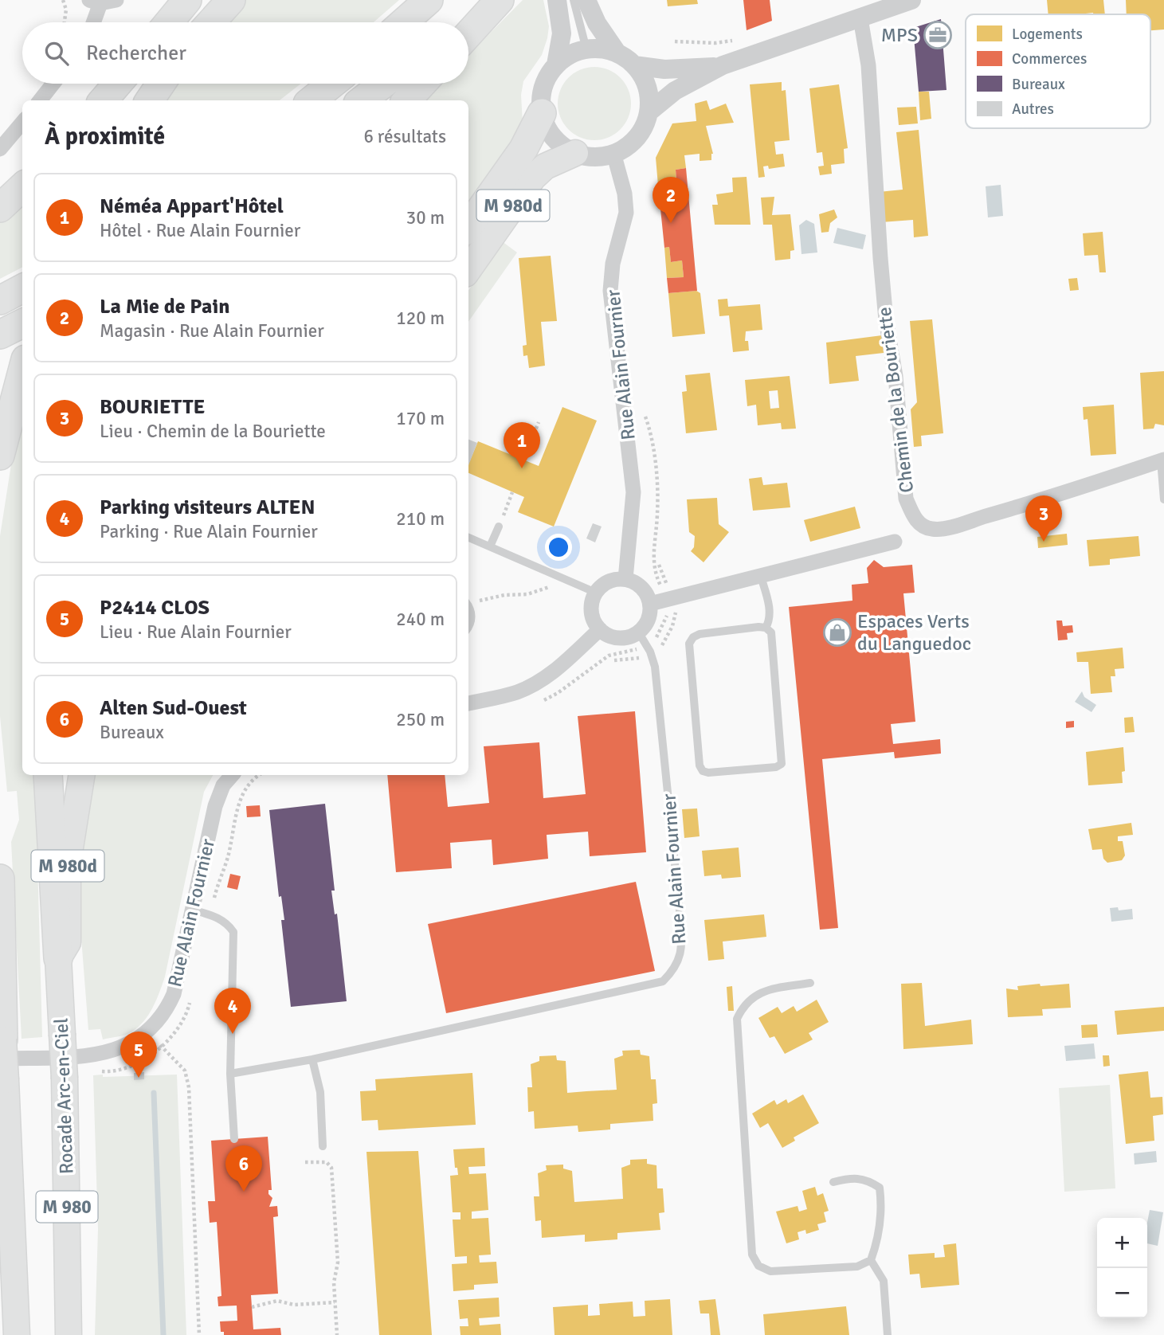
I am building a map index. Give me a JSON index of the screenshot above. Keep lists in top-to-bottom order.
{
  "streets": {
    "highway": ["M 980d", "Rocade Arc-en-Ciel", "M 980"],
    "street": ["Rue Alain Fournier", "Chemin de la Bouriette"]
  },
  "crossings": [
    ["M 980d", "Rue Alain Fournier"],
    ["M 980d", "Rocade Arc-en-Ciel"],
    ["M 980d", "M 980"],
    ["Rue Alain Fournier", "M 980"],
    ["Rocade Arc-en-Ciel", "M 980"]
  ],
  "places": {
    "office": ["MPS"],
    "shop": ["Espaces Verts du Languedoc"]
  },
  "legend": [
    "Logements",
    "Commerces",
    "Bureaux",
    "Autres"
  ],
  "page": {
    "search": "Rechercher",
    "heading": ["À proximité", "6 résultats"],
    "list": [
      {
        "mark": "1",
        "name": "Néméa Appart'Hôtel",
        "note": "Hôtel · Rue Alain Fournier",
        "value": "30 m"
      },
      {
        "mark": "2",
        "name": "La Mie de Pain",
        "note": "Magasin · Rue Alain Fournier",
        "value": "120 m"
      },
      {
        "mark": "3",
        "name": "BOURIETTE",
        "note": "Lieu · Chemin de la Bouriette",
        "value": "170 m"
      },
      {
        "mark": "4",
        "name": "Parking visiteurs ALTEN",
        "note": "Parking · Rue Alain Fournier",
        "value": "210 m"
      },
      {
        "mark": "5",
        "name": "P2414 CLOS",
        "note": "Lieu · Rue Alain Fournier",
        "value": "240 m"
      },
      {
        "mark": "6",
        "name": "Alten Sud-Ouest",
        "note": "Bureaux",
        "value": "250 m"
      }
    ],
    "pins": [
      "2",
      "1",
      "3",
      "4",
      "5",
      "6"
    ],
    "map_buttons": ["+", "−"]
  }
}
